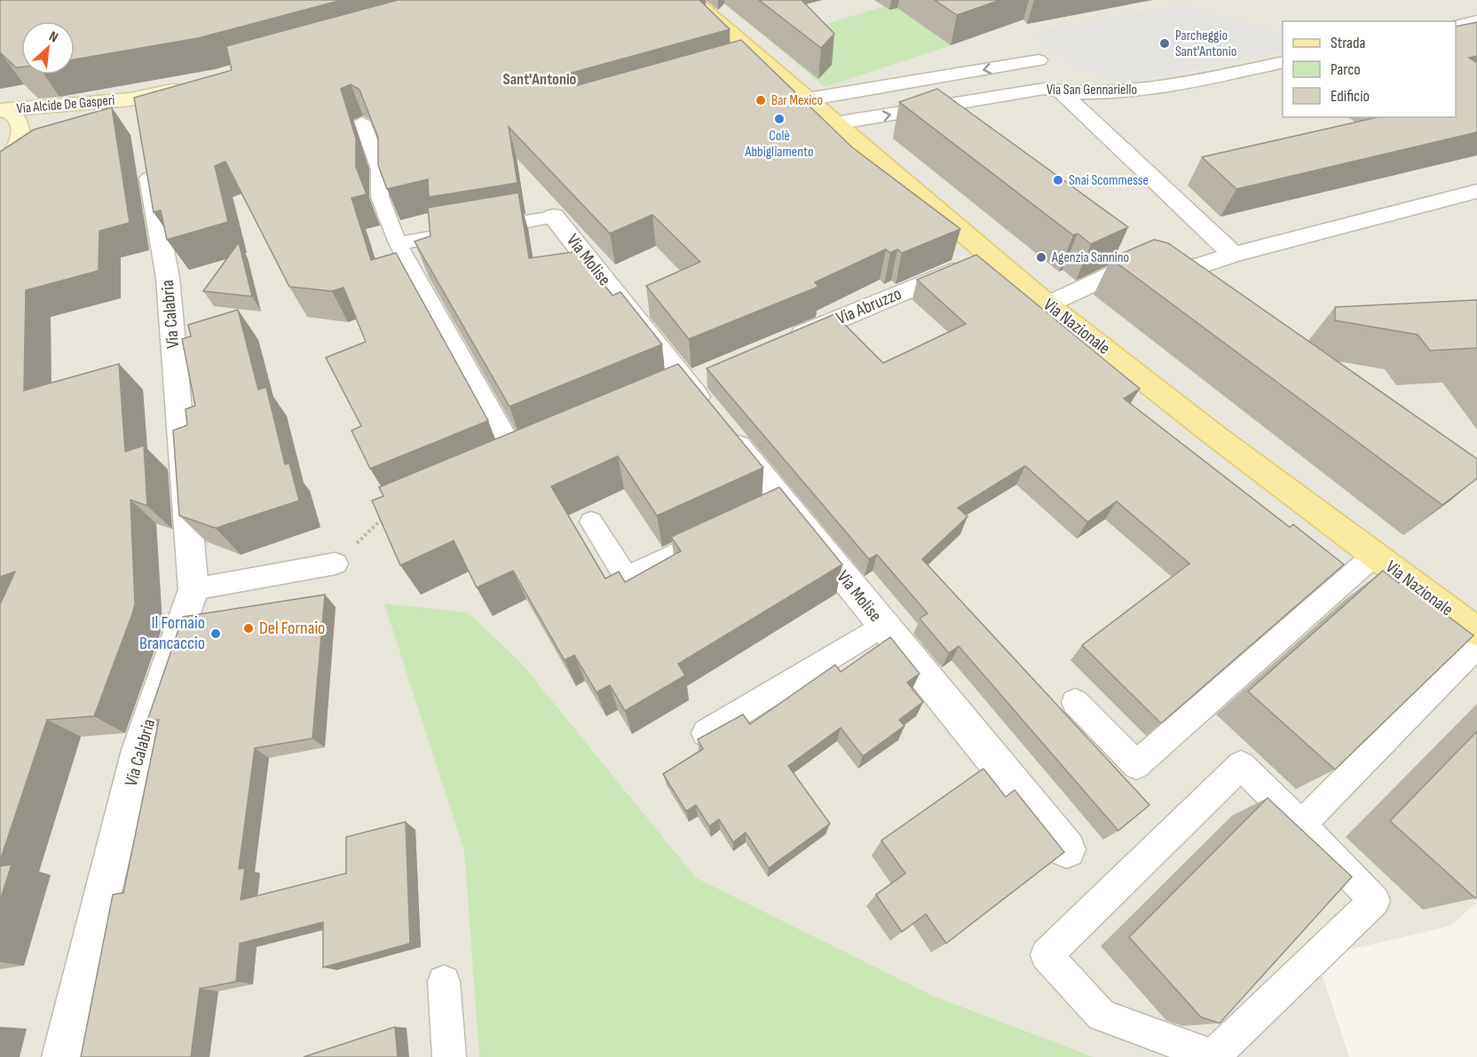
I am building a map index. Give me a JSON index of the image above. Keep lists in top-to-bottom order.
{
  "streets": {
    "main road": ["Via Nazionale"],
    "street": [
      "Via San Gennariello",
      "Via Alcide De Gasperi",
      "Via Molise",
      "Via Abruzzo",
      "Via Calabria"
    ]
  },
  "crossings": [
    ["Via San Gennariello", "Via Nazionale"],
    ["Via Alcide De Gasperi", "Via Calabria"],
    ["Via Abruzzo", "Via Nazionale"]
  ],
  "districts": ["Sant'Antonio"],
  "places": [
    "Parcheggio Sant'Antonio",
    "Bar Mexico",
    "Colè Abbigliamento",
    "Snai Scommesse",
    "Agenzia Sannino",
    "Del Fornaio",
    "Il Fornaio Brancaccio"
  ],
  "legend": ["Strada", "Parco", "Edificio"],
  "north": "top right"
}
